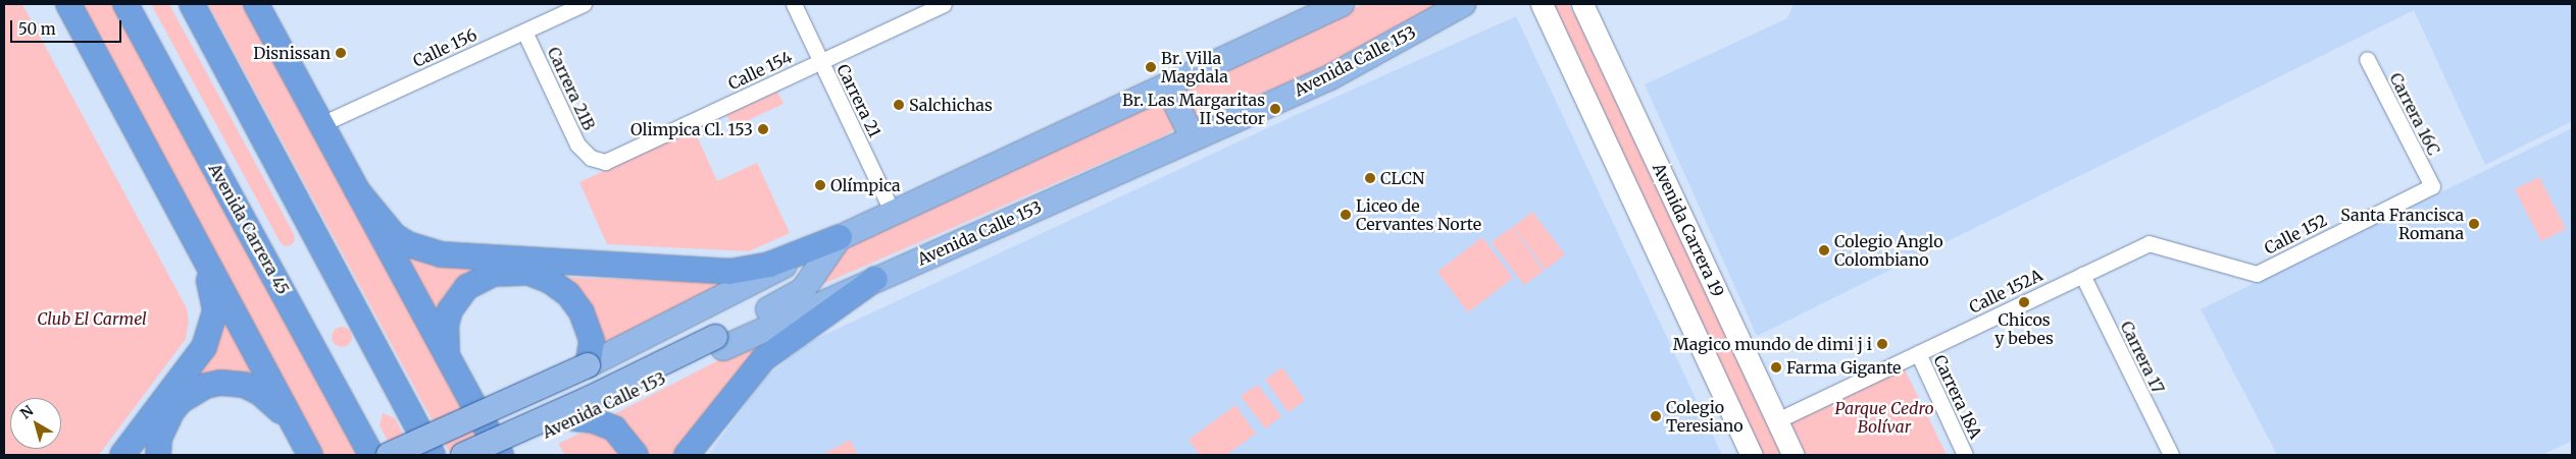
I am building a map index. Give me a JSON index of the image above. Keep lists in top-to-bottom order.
{
  "streets": {
    "highway": ["Avenida Carrera 45"],
    "main road": ["Avenida Calle 153", "Avenida Carrera 19"],
    "street": [
      "Calle 156",
      "Calle 154",
      "Carrera 21B",
      "Carrera 21",
      "Carrera 16C",
      "Calle 152",
      "Calle 152A",
      "Carrera 17",
      "Carrera 18A"
    ]
  },
  "crossings": [
    ["Calle 156", "Carrera 21B"],
    ["Calle 154", "Carrera 21B"],
    ["Calle 154", "Carrera 21"],
    ["Carrera 16C", "Calle 152"],
    ["Avenida Carrera 19", "Calle 152A"],
    ["Calle 152", "Calle 152A"],
    ["Calle 152A", "Carrera 17"],
    ["Calle 152A", "Carrera 18A"]
  ],
  "parks": ["Club El Carmel", "Parque Cedro Bolívar"],
  "places": [
    "Disnissan",
    "Br. Villa Magdala",
    "Salchichas",
    "Br. Las Margaritas II Sector",
    "Olimpica Cl. 153",
    "CLCN",
    "Olímpica",
    "Liceo de Cervantes Norte",
    "Santa Francisca Romana",
    "Colegio Anglo Colombiano",
    "Chicos y bebes",
    "Magico mundo de dimi j i",
    "Farma Gigante",
    "Colegio Teresiano"
  ],
  "scale_bar": "50 m",
  "north": "top left"
}
